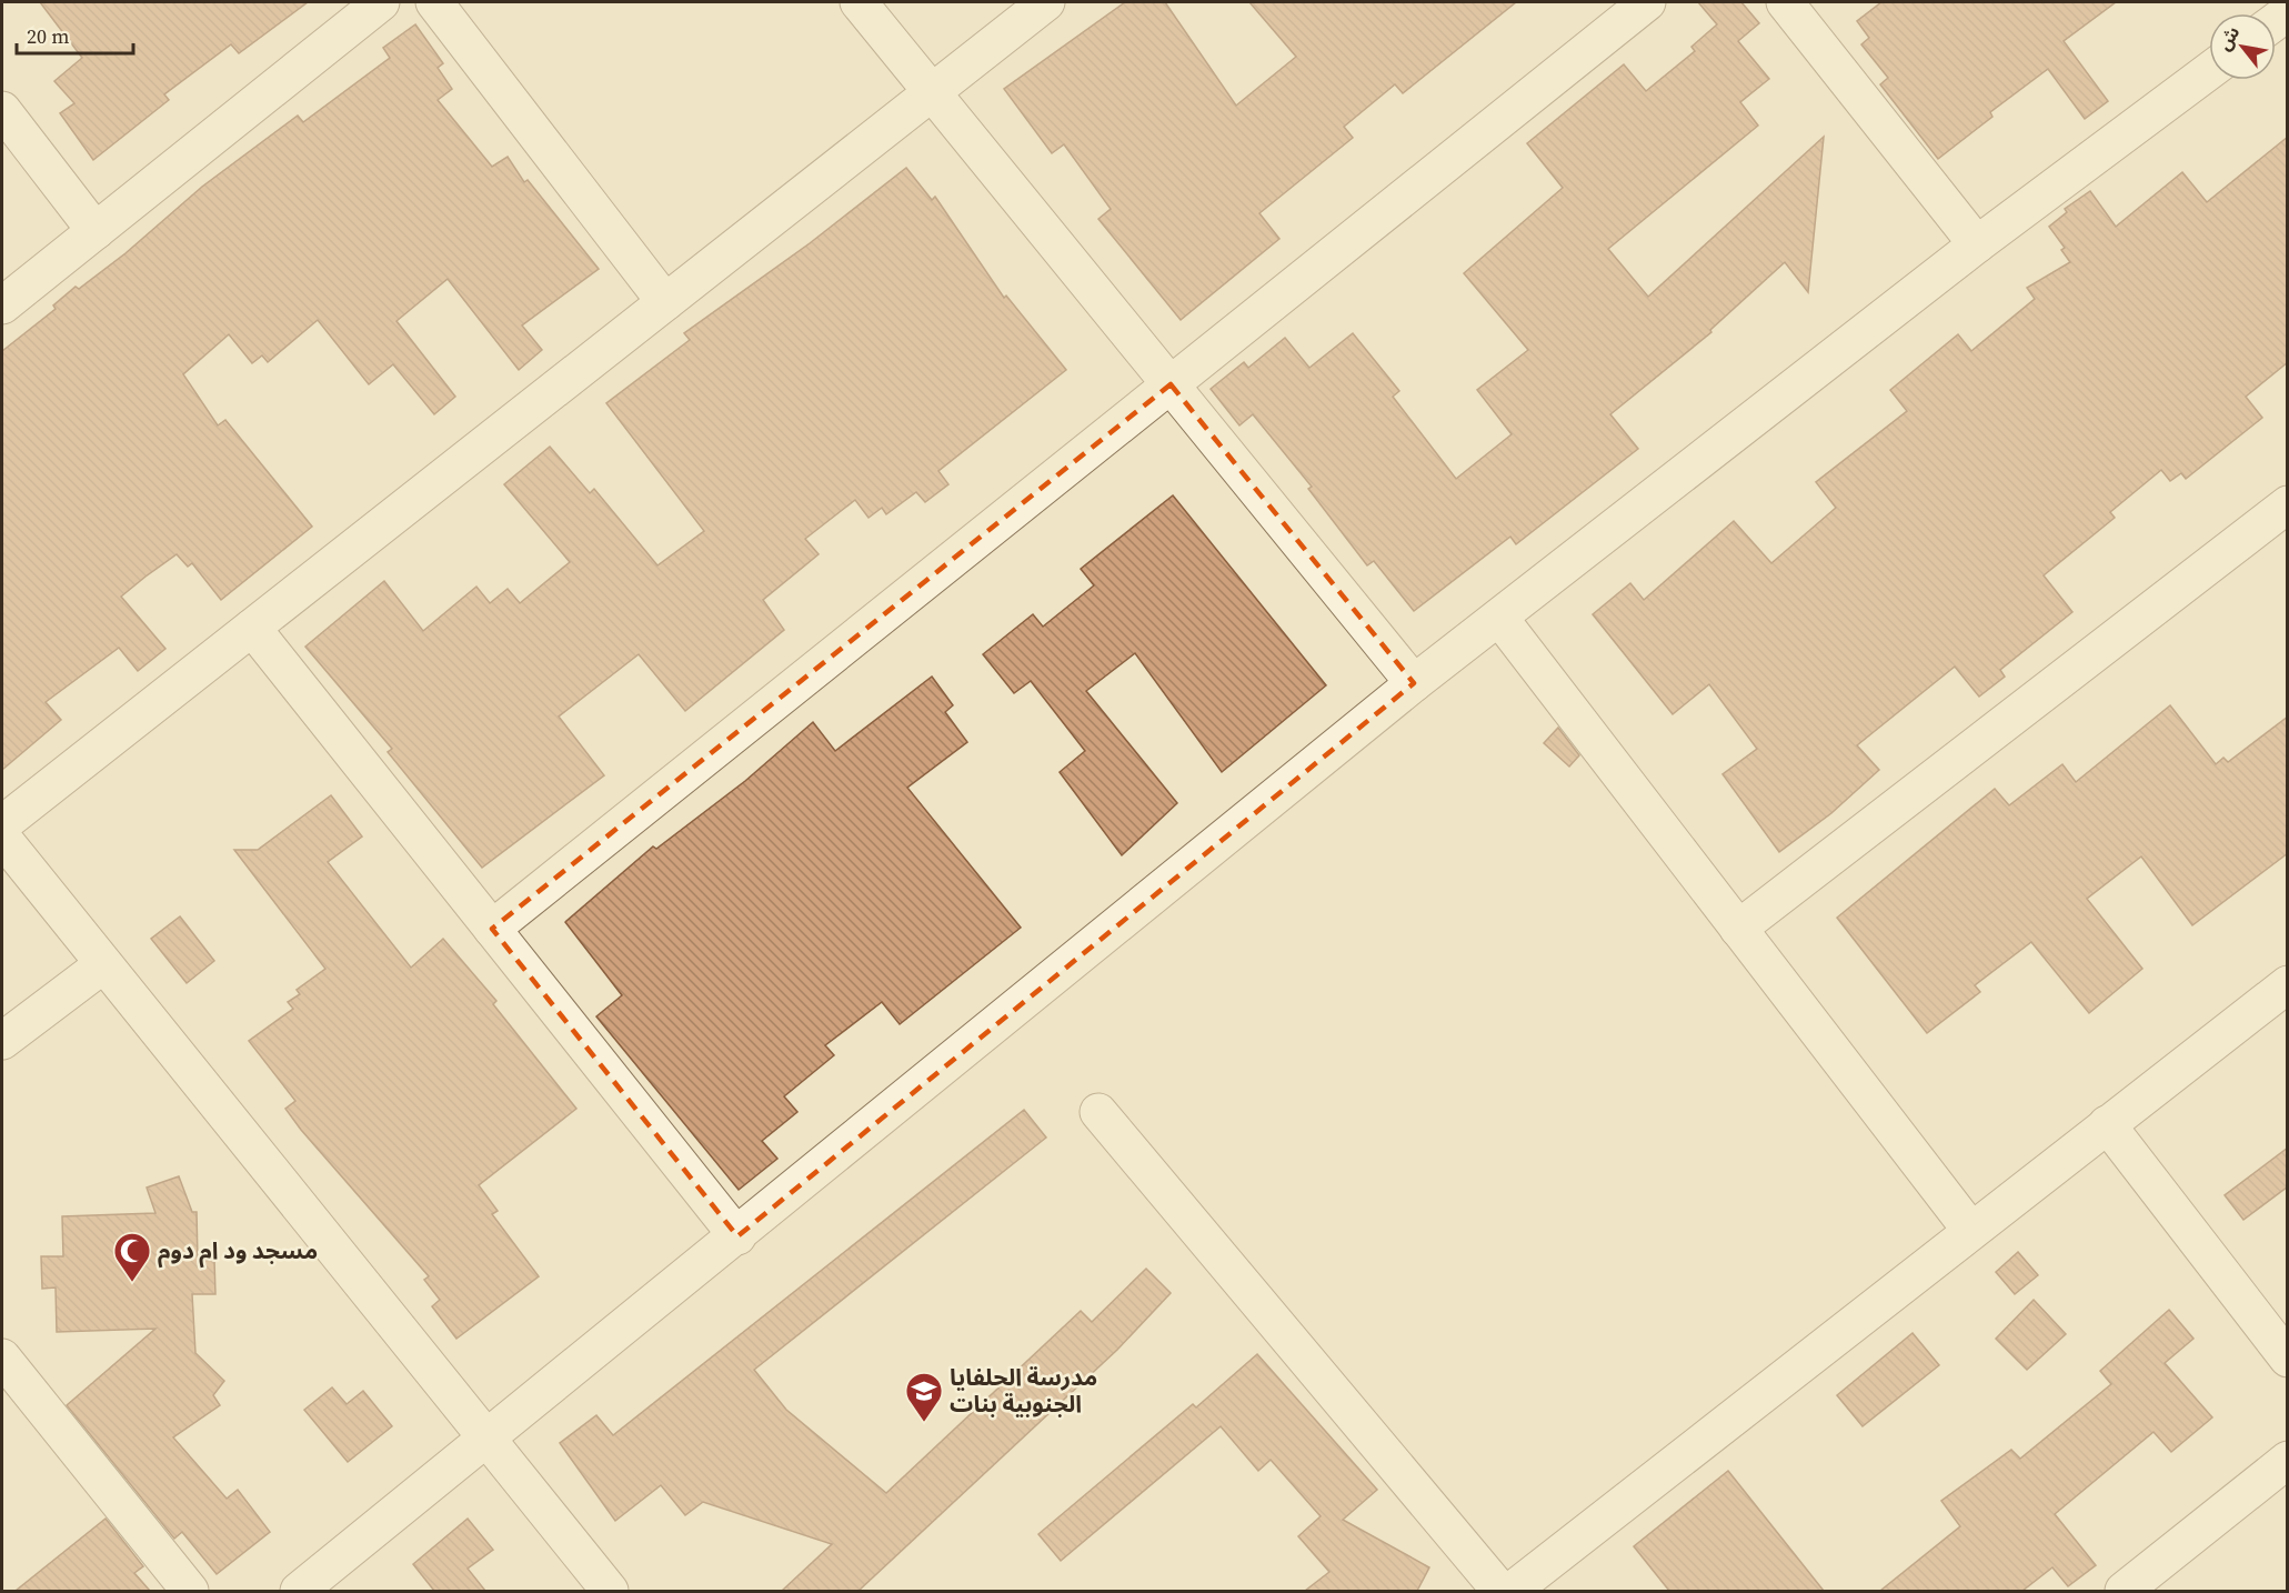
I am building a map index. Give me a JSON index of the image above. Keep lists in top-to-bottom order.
{
  "places": {
    "mosque": ["مسجد ود ام دوم"],
    "school or university": ["مدرسة الحلفايا الجنوبية بنات"]
  },
  "scale_bar": "20 m",
  "north": "top left"
}
